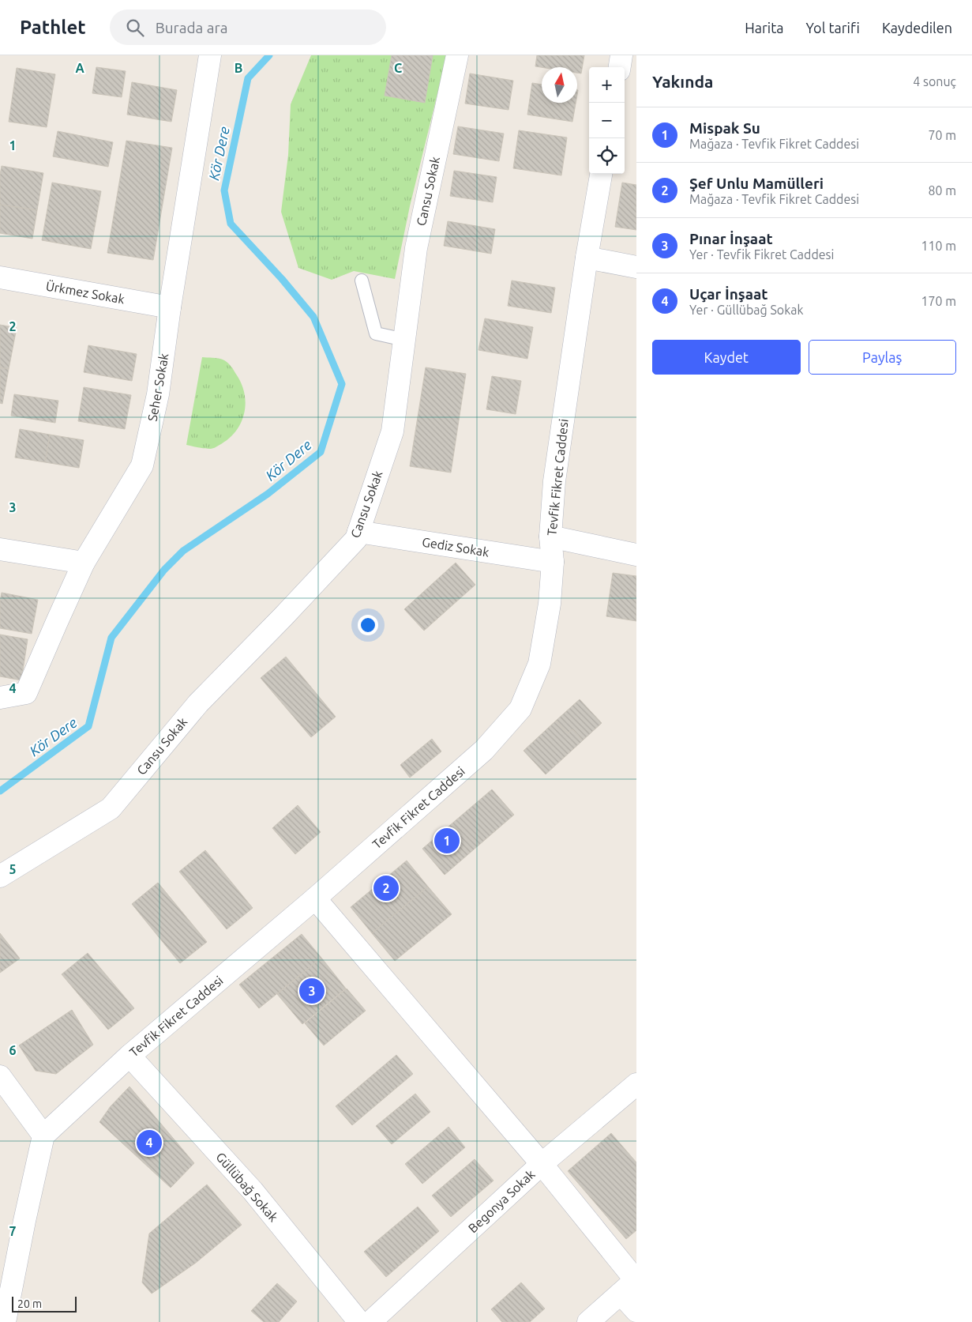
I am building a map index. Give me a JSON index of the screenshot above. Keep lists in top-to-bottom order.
{
  "streets": {
    "street": [
      "Cansu Sokak",
      "Ürkmez Sokak",
      "Seher Sokak",
      "Tevfik Fikret Caddesi",
      "Gediz Sokak",
      "Güllübağ Sokak",
      "Begonya Sokak"
    ]
  },
  "crossings": [
    ["Cansu Sokak", "Gediz Sokak"],
    ["Ürkmez Sokak", "Seher Sokak"],
    ["Tevfik Fikret Caddesi", "Gediz Sokak"],
    ["Tevfik Fikret Caddesi", "Güllübağ Sokak"]
  ],
  "water": ["Kör Dere"],
  "scale_bar": "20 m",
  "north": "top",
  "page": {
    "header": "Pathlet",
    "search": "Burada ara",
    "nav": ["Harita", "Yol tarifi", "Kaydedilen"],
    "heading": ["Yakında", "4 sonuç"],
    "map_buttons": ["+", "−"],
    "list": [
      {
        "mark": "1",
        "name": "Mispak Su",
        "note": "Mağaza · Tevfik Fikret Caddesi",
        "value": "70 m"
      },
      {
        "mark": "2",
        "name": "Şef Unlu Mamülleri",
        "note": "Mağaza · Tevfik Fikret Caddesi",
        "value": "80 m"
      },
      {
        "mark": "3",
        "name": "Pınar İnşaat",
        "note": "Yer · Tevfik Fikret Caddesi",
        "value": "110 m"
      },
      {
        "mark": "4",
        "name": "Uçar İnşaat",
        "note": "Yer · Güllübağ Sokak",
        "value": "170 m"
      }
    ],
    "buttons": ["Kaydet", "Paylaş"],
    "pins": [
      "1",
      "2",
      "3",
      "4"
    ],
    "scale": "20 m"
  },
  "grid": {
    "columns": ["A", "B", "C"],
    "rows": [
      "1",
      "2",
      "3",
      "4",
      "5",
      "6",
      "7"
    ]
  }
}
